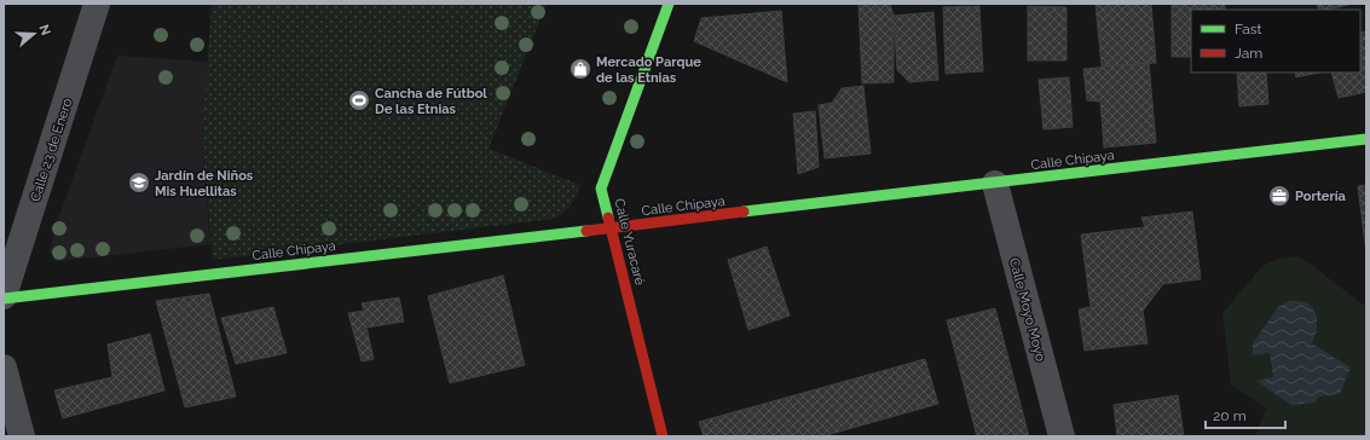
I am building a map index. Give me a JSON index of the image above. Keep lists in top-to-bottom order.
{
  "streets": {
    "street": [
      "Calle 23 de Enero",
      "Calle Chipaya",
      "Calle Yuracaré",
      "Calle Moyo Moyo"
    ]
  },
  "crossings": [
    ["Calle 23 de Enero", "Calle Chipaya"],
    ["Calle Chipaya", "Calle Yuracaré"],
    ["Calle Chipaya", "Calle Moyo Moyo"]
  ],
  "places": {
    "shop": ["Mercado Parque de las Etnias"],
    "sports": ["Cancha de Fútbol De las Etnias"],
    "school or university": ["Jardín de Niños Mis Huellitas"],
    "office": ["Portería"]
  },
  "legend": ["Fast", "Jam"],
  "scale_bar": "20 m",
  "north": "right"
}
